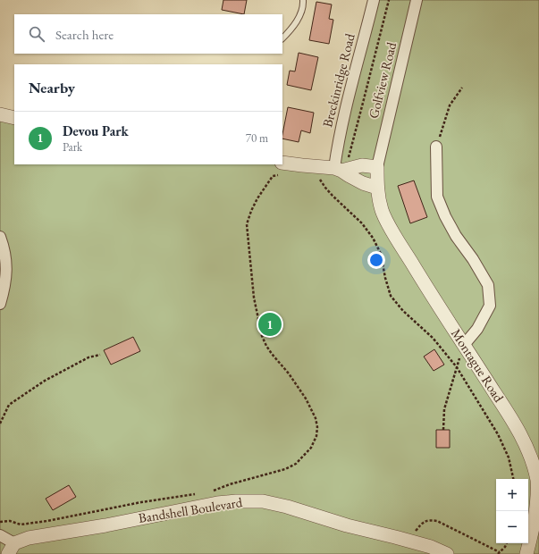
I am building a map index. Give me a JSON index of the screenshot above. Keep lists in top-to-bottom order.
{
  "streets": {
    "street": [
      "Breckinridge Road",
      "Golfview Road",
      "Montague Road",
      "Bandshell Boulevard"
    ]
  },
  "crossings": [
    ["Golfview Road", "Montague Road"]
  ],
  "page": {
    "search": "Search here",
    "heading": "Nearby",
    "list": [
      {
        "mark": "1",
        "name": "Devou Park",
        "note": "Park",
        "value": "70 m"
      }
    ],
    "pins": "1",
    "map_buttons": ["+", "−"]
  }
}
